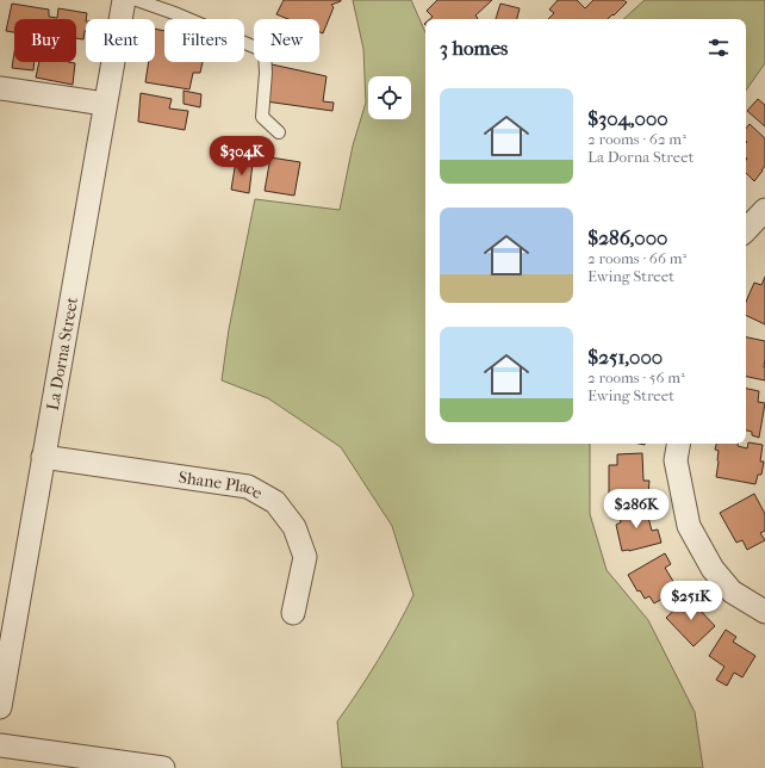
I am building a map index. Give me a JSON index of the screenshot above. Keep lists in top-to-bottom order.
{
  "streets": {
    "street": ["La Dorna Street", "Shane Place"]
  },
  "crossings": [
    ["La Dorna Street", "Shane Place"]
  ],
  "page": {
    "chip": [
      "Buy",
      "Rent",
      "Filters",
      "New"
    ],
    "heading": "3 homes",
    "list": [
      {
        "name": "$304,000",
        "note": "2 rooms · 62 m² · La Dorna Street"
      },
      {
        "name": "$286,000",
        "note": "2 rooms · 66 m² · Ewing Street"
      },
      {
        "name": "$251,000",
        "note": "2 rooms · 56 m² · Ewing Street"
      }
    ],
    "price": ["$304K", "$286K", "$251K"]
  }
}
